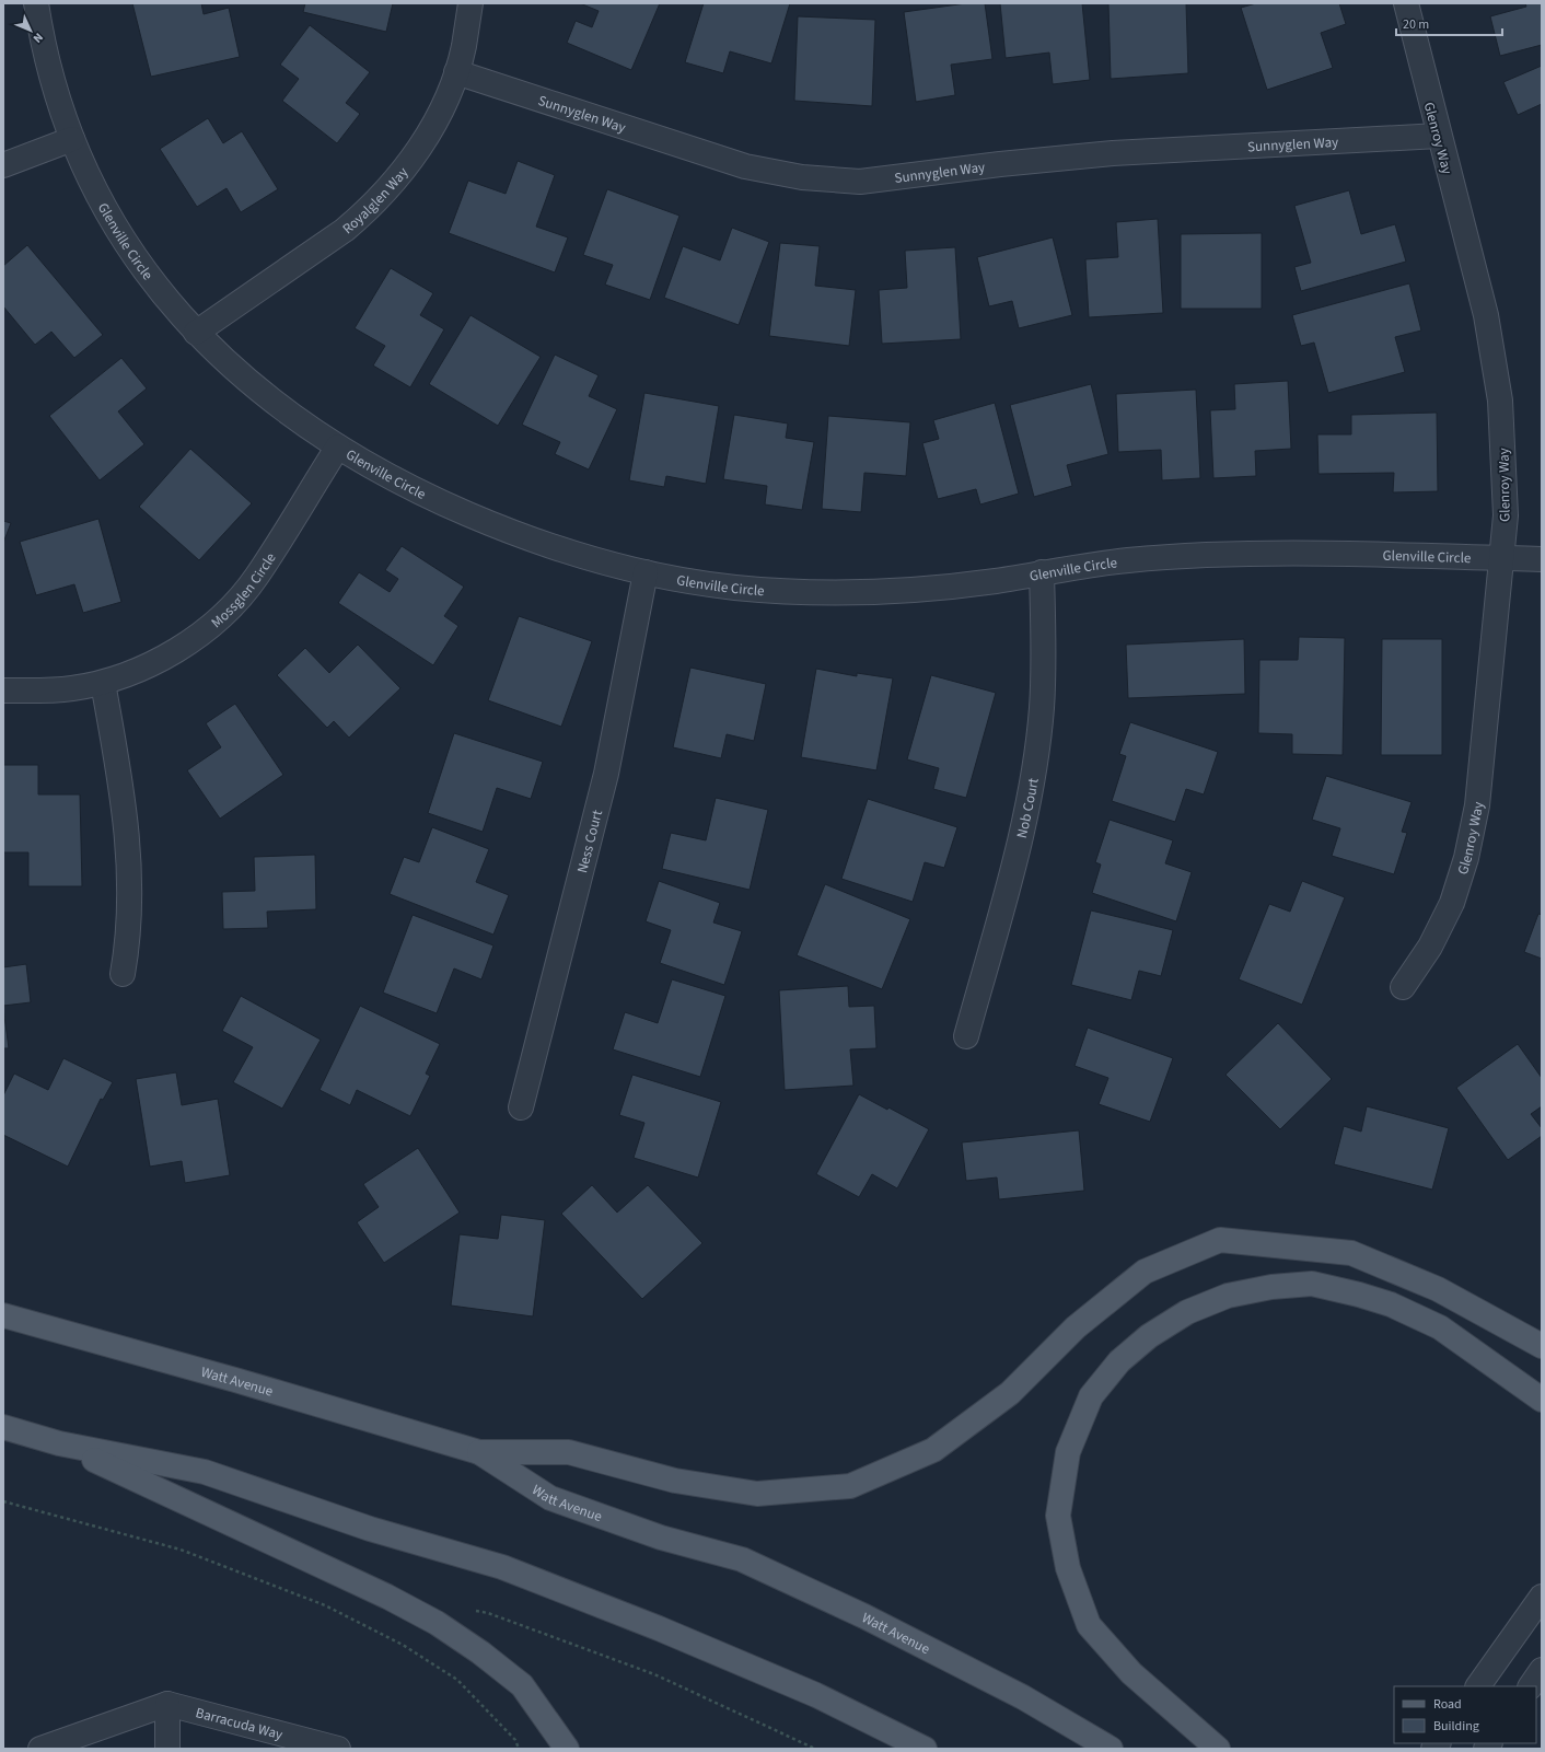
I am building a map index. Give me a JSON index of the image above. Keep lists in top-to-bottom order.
{
  "streets": {
    "main road": ["Watt Avenue"],
    "street": [
      "Sunnyglen Way",
      "Glenroy Way",
      "Royalglen Way",
      "Glenville Circle",
      "Mossglen Circle",
      "Nob Court",
      "Ness Court",
      "Barracuda Way"
    ]
  },
  "crossings": [
    ["Sunnyglen Way", "Glenroy Way"],
    ["Sunnyglen Way", "Royalglen Way"],
    ["Glenroy Way", "Glenville Circle"],
    ["Royalglen Way", "Glenville Circle"],
    ["Glenville Circle", "Mossglen Circle"],
    ["Glenville Circle", "Nob Court"],
    ["Glenville Circle", "Ness Court"]
  ],
  "legend": ["Road", "Building"],
  "scale_bar": "20 m",
  "north": "bottom right"
}
